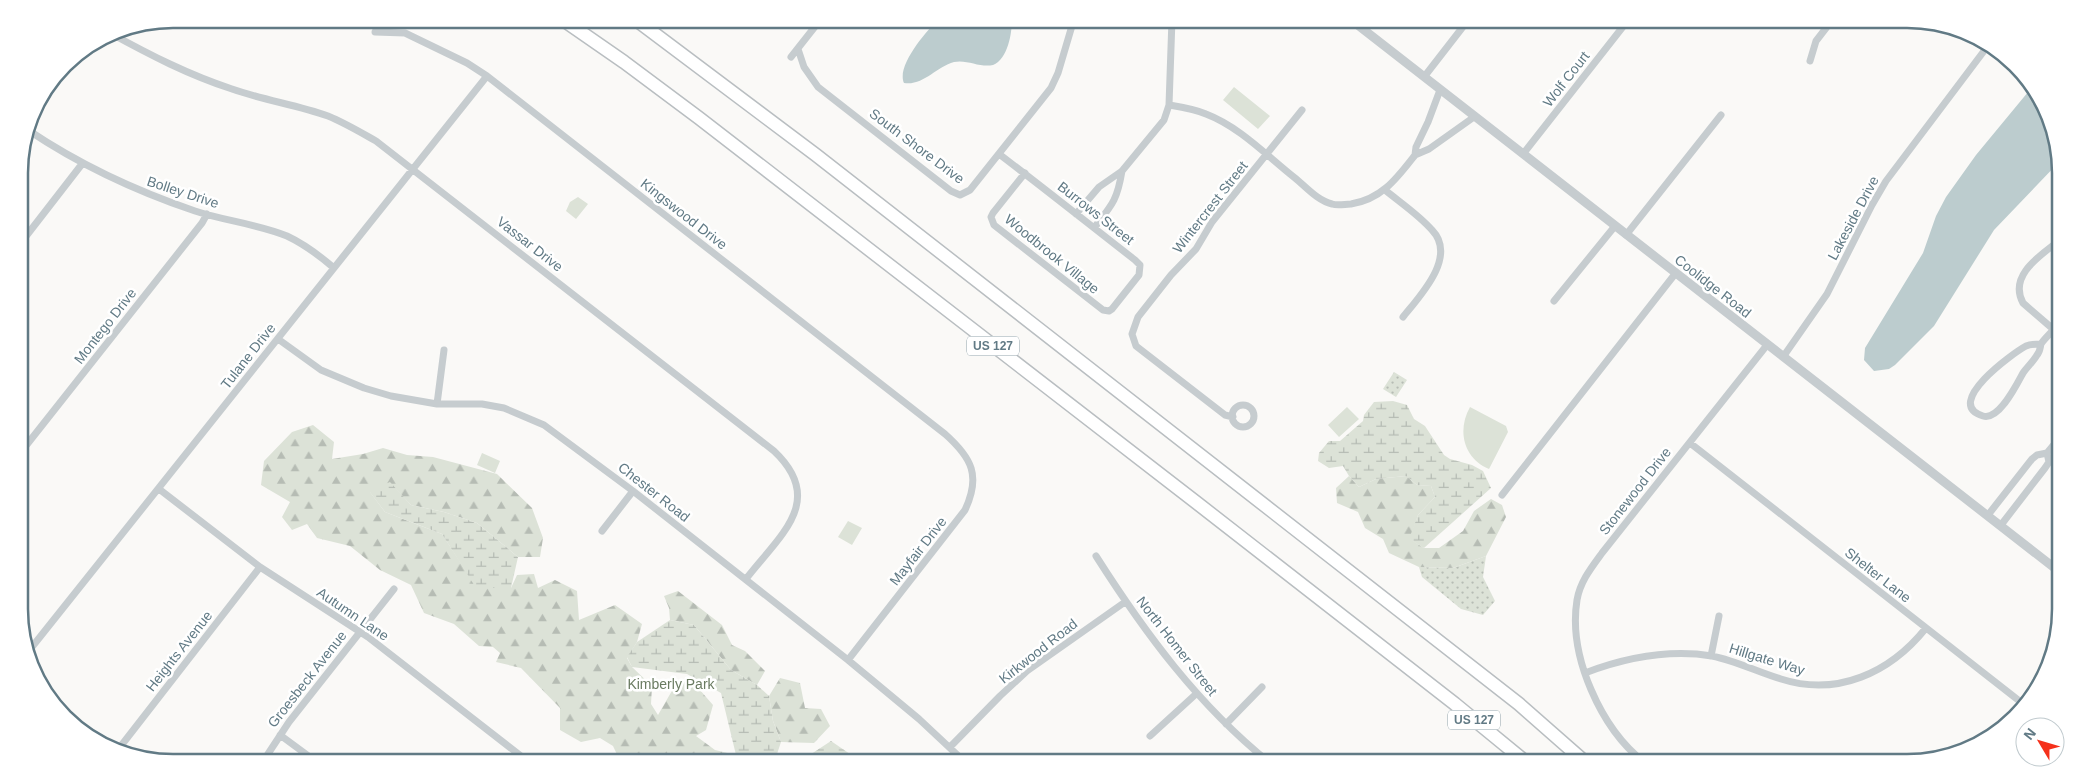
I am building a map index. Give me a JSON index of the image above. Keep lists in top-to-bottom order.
{
  "streets": {
    "highway": ["US 127"],
    "street": [
      "Wolf Court",
      "South Shore Drive",
      "Bolley Drive",
      "Wintercrest Street",
      "Burrows Street",
      "Kingswood Drive",
      "Lakeside Drive",
      "Vassar Drive",
      "Woodbrook Village",
      "Coolidge Road",
      "Montego Drive",
      "Tulane Drive",
      "Stonewood Drive",
      "Chester Road",
      "Mayfair Drive",
      "Shelter Lane",
      "Autumn Lane",
      "North Homer Street",
      "Heights Avenue",
      "Kirkwood Road",
      "Hillgate Way",
      "Groesbeck Avenue"
    ]
  },
  "crossings": [
    ["Wolf Court", "Coolidge Road"],
    ["South Shore Drive", "Burrows Street"],
    ["Bolley Drive", "Montego Drive"],
    ["Bolley Drive", "Tulane Drive"],
    ["Burrows Street", "Woodbrook Village"],
    ["Kingswood Drive", "Tulane Drive"],
    ["Kingswood Drive", "Mayfair Drive"],
    ["Lakeside Drive", "Coolidge Road"],
    ["Vassar Drive", "Tulane Drive"],
    ["Vassar Drive", "Chester Road"],
    ["Coolidge Road", "Stonewood Drive"],
    ["Tulane Drive", "Chester Road"],
    ["Tulane Drive", "Autumn Lane"],
    ["Stonewood Drive", "Shelter Lane"],
    ["Stonewood Drive", "Hillgate Way"],
    ["Chester Road", "Mayfair Drive"],
    ["Chester Road", "Kirkwood Road"],
    ["Shelter Lane", "Hillgate Way"],
    ["Autumn Lane", "Heights Avenue"],
    ["Autumn Lane", "Groesbeck Avenue"],
    ["North Homer Street", "Kirkwood Road"]
  ],
  "parks": ["Kimberly Park"],
  "north": "top left"
}
